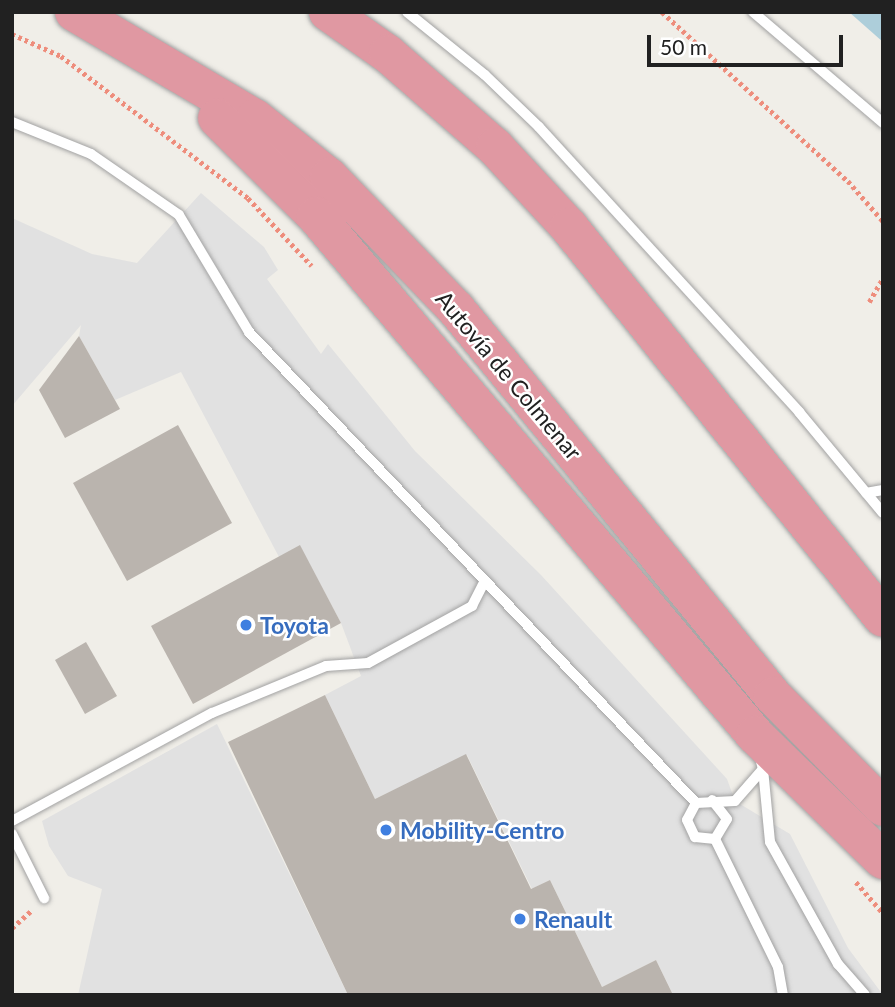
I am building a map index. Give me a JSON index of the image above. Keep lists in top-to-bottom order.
{
  "streets": {
    "highway": ["Autovía de Colmenar"]
  },
  "places": ["Toyota", "Mobility-Centro", "Renault"],
  "scale_bar": "50 m"
}
